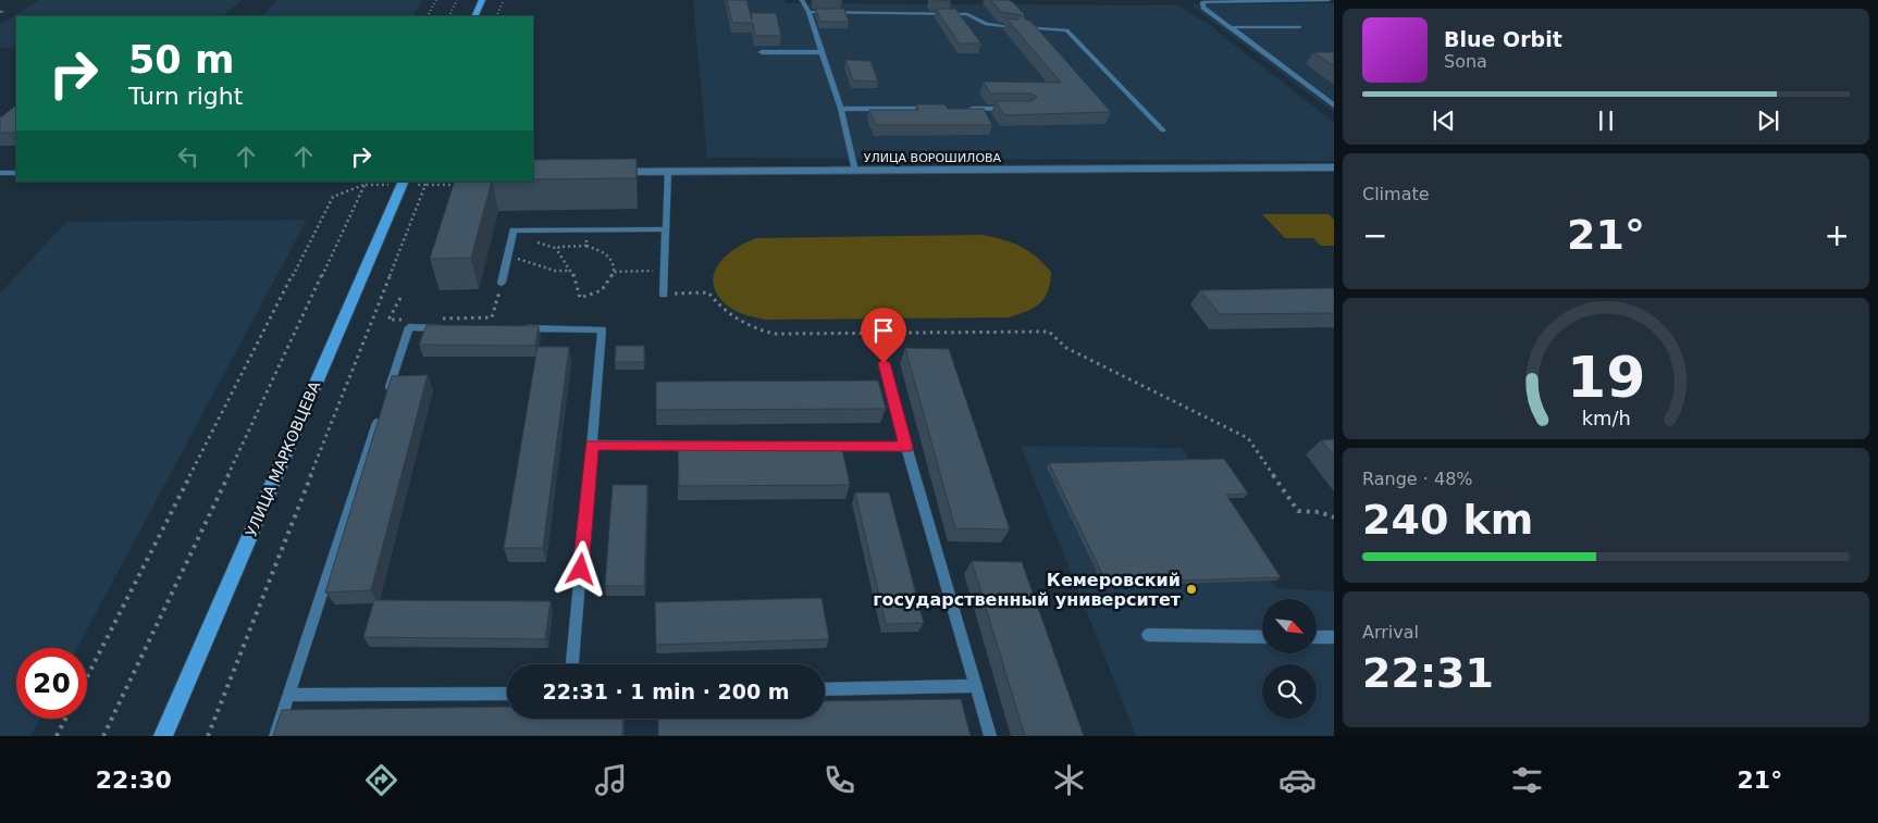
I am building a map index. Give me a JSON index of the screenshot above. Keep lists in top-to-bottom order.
{
  "streets": {
    "main road": ["УЛИЦА МАРКОВЦЕВА"],
    "street": ["УЛИЦА ВОРОШИЛОВА"]
  },
  "places": ["Кемеровский государственный университет"],
  "north": "bottom right",
  "page": {
    "turn": ["50 m", "Turn right"],
    "song": ["Blue Orbit", "Sona"],
    "tile": [
      "Climate",
      ["Range · 48%", "240 km"],
      ["Arrival", "22:31"]
    ],
    "heat": ["−", "21°", "+"],
    "limit": "20",
    "trip": "22:31 · 1 min · 200 m",
    "tabs": ["22:30", "21°"],
    "gauge": ["19", "km/h"]
  }
}
